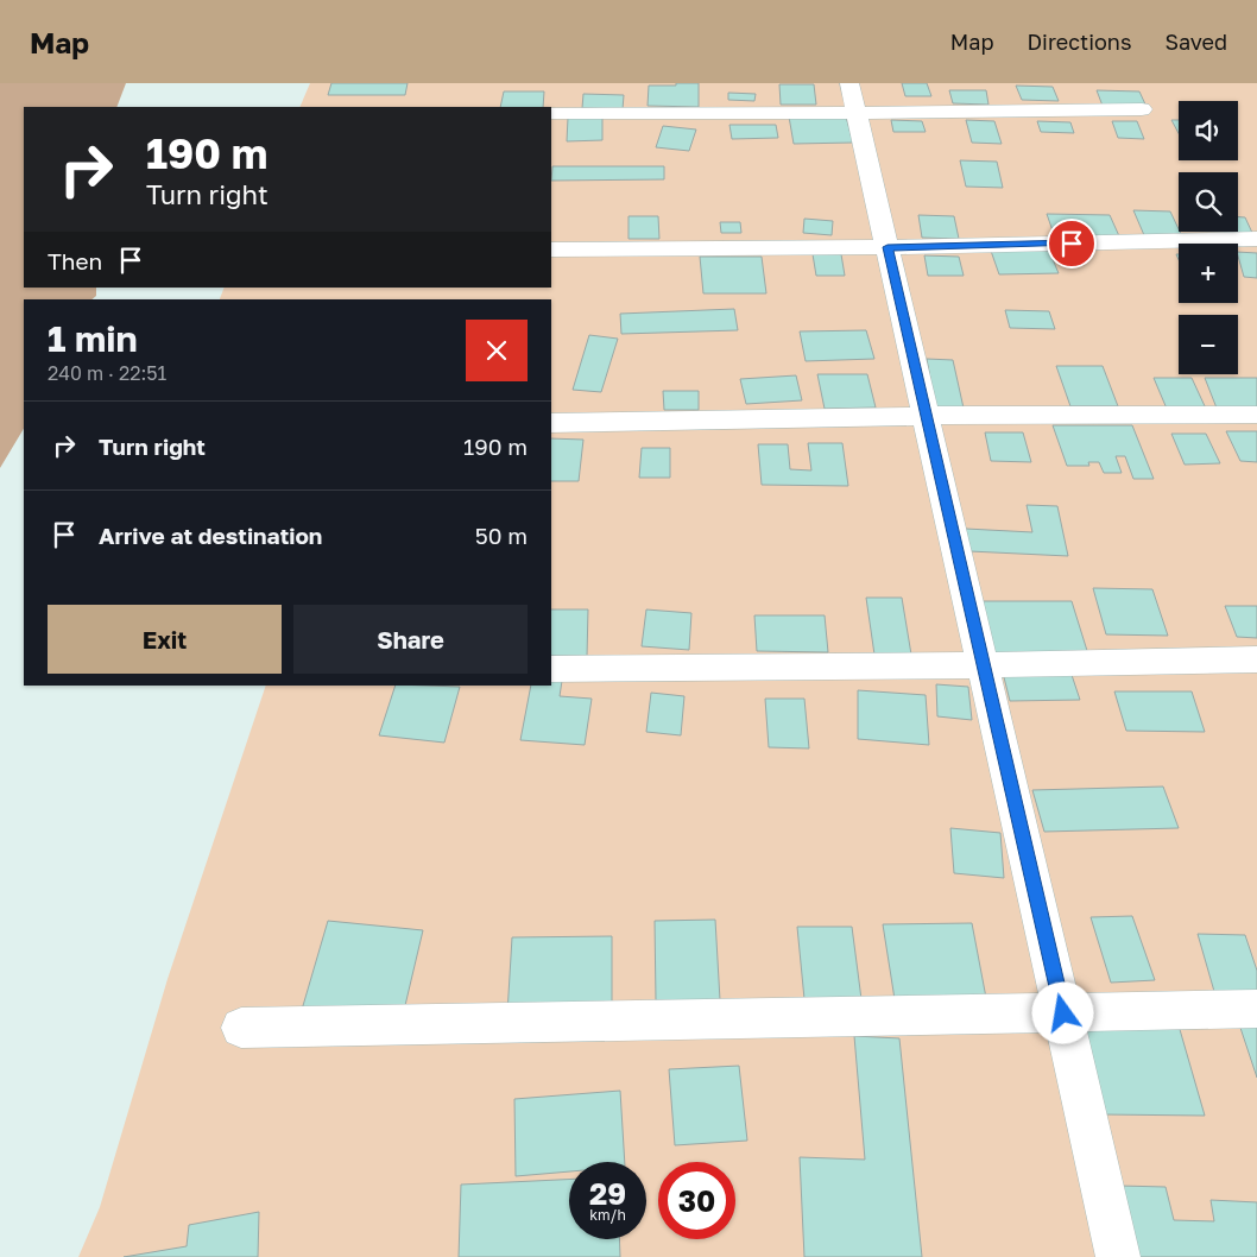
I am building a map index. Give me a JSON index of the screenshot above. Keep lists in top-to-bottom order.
{
  "page": {
    "header": "Map",
    "nav": ["Map", "Directions", "Saved"],
    "map_buttons": ["+", "−"],
    "turn": ["190 m", "Turn right"],
    "then": "Then",
    "heading": ["1 min", "240 m · 22:51"],
    "list": [
      {
        "name": "Turn right",
        "value": "190 m"
      },
      {
        "name": "Arrive at destination",
        "value": "50 m"
      }
    ],
    "buttons": ["Exit", "Share"],
    "speed": "29 km/h",
    "limit": "30"
  }
}
